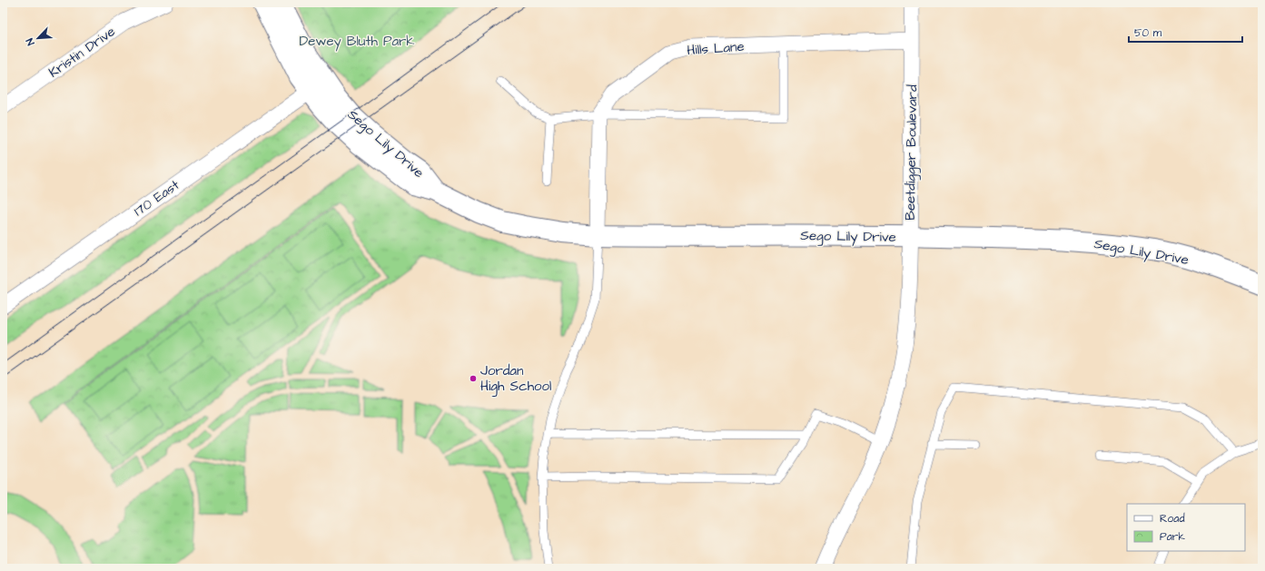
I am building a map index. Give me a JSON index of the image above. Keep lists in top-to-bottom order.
{
  "streets": {
    "main road": ["Sego Lily Drive"],
    "street": [
      "Hills Lane",
      "Kristin Drive",
      "Beetdigger Boulevard",
      "170 East"
    ]
  },
  "crossings": [
    ["Hills Lane", "Beetdigger Boulevard"],
    ["Sego Lily Drive", "Beetdigger Boulevard"],
    ["Sego Lily Drive", "170 East"]
  ],
  "parks": ["Dewey Bluth Park"],
  "places": ["Jordan High School"],
  "legend": ["Road", "Park"],
  "scale_bar": "50 m",
  "north": "bottom left"
}
